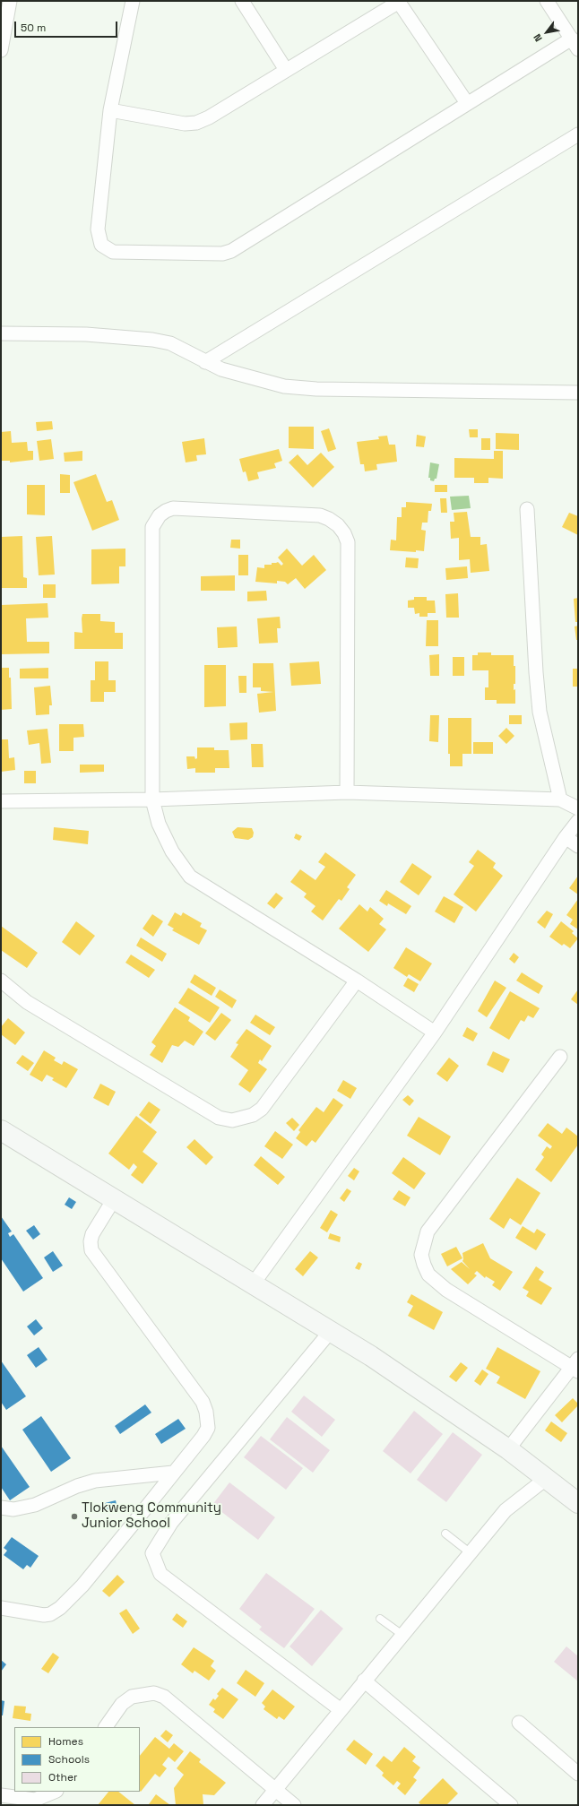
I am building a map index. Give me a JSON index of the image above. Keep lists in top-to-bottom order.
{
  "places": ["Tlokweng Community Junior School"],
  "legend": ["Homes", "Schools", "Other"],
  "scale_bar": "50 m",
  "north": "bottom left"
}
